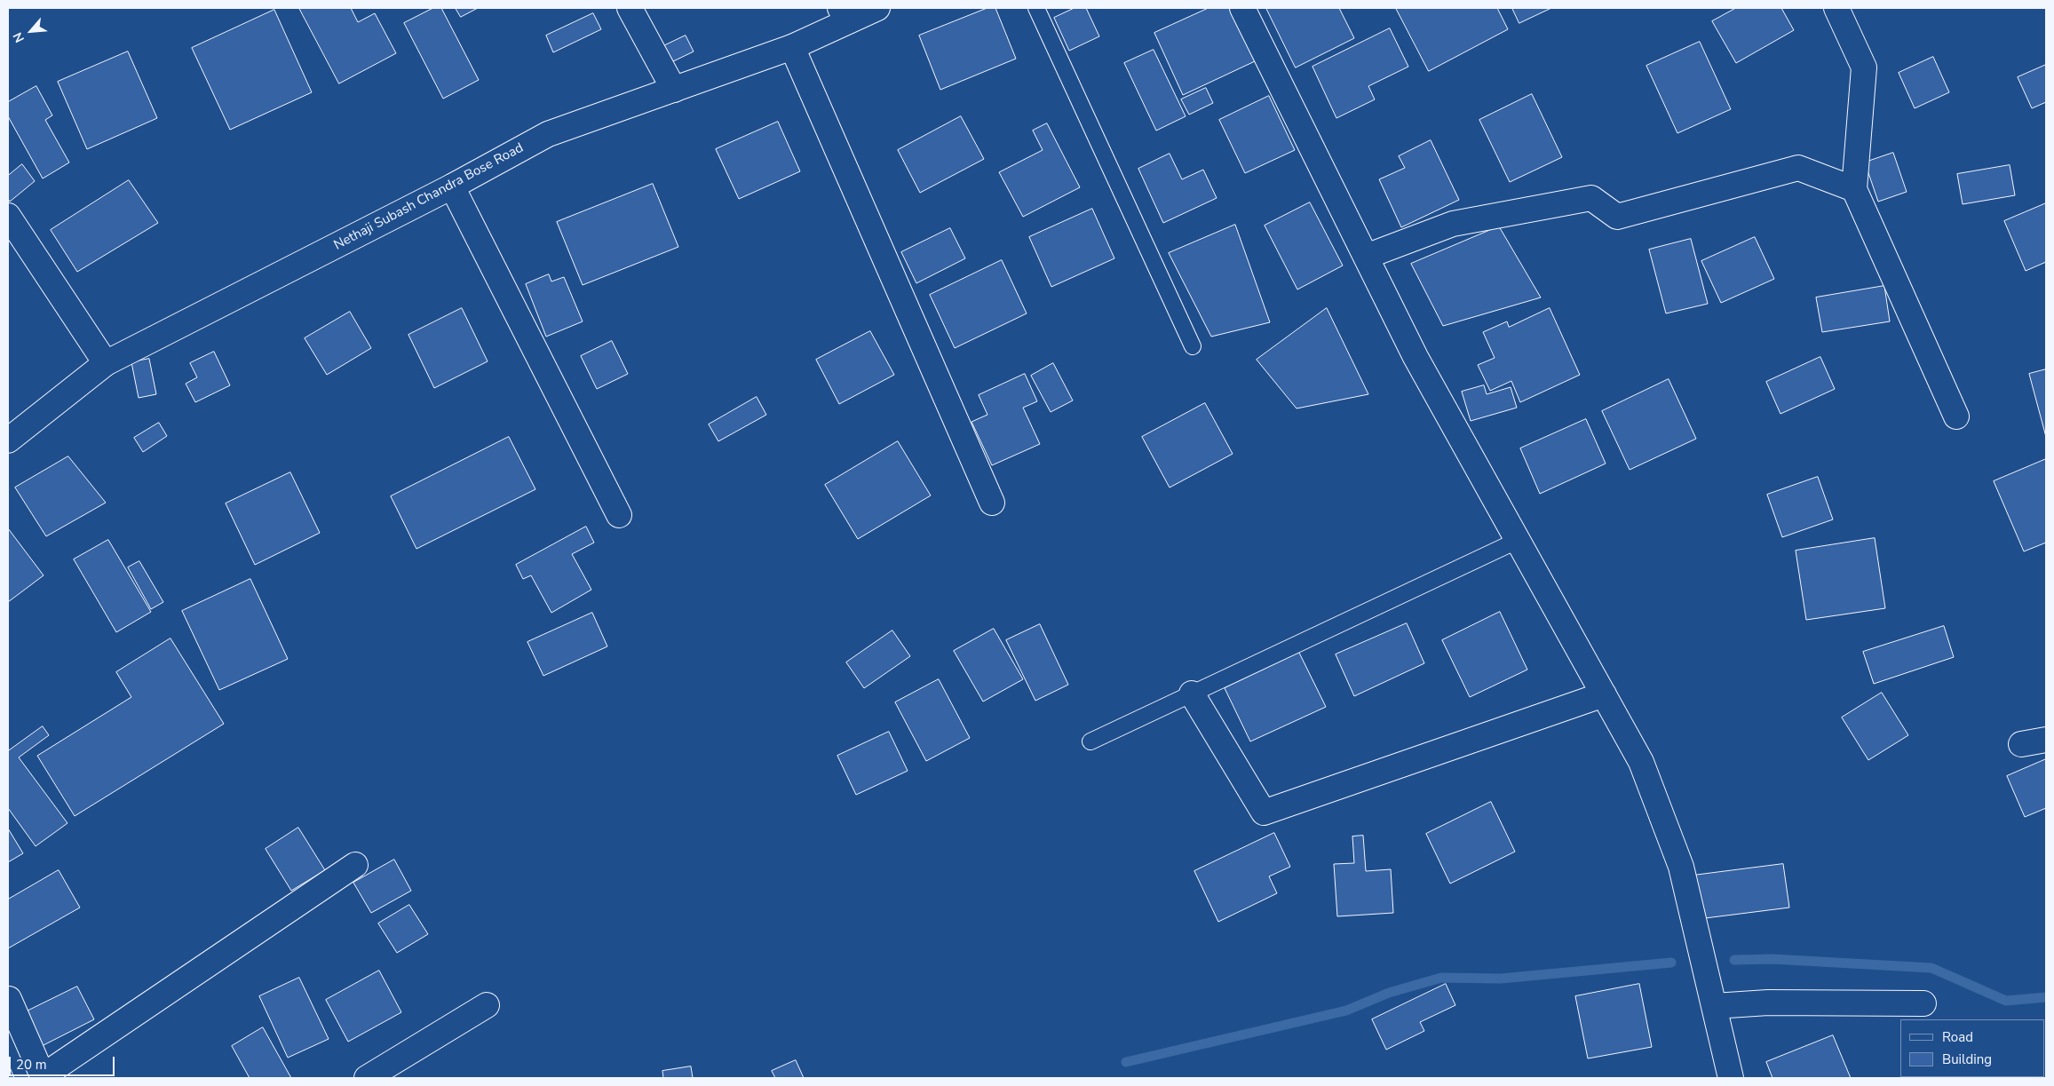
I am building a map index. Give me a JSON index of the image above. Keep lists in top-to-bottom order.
{
  "streets": {
    "street": ["Nethaji Subash Chandra Bose Road"]
  },
  "legend": ["Road", "Building"],
  "scale_bar": "20 m",
  "north": "bottom left"
}
